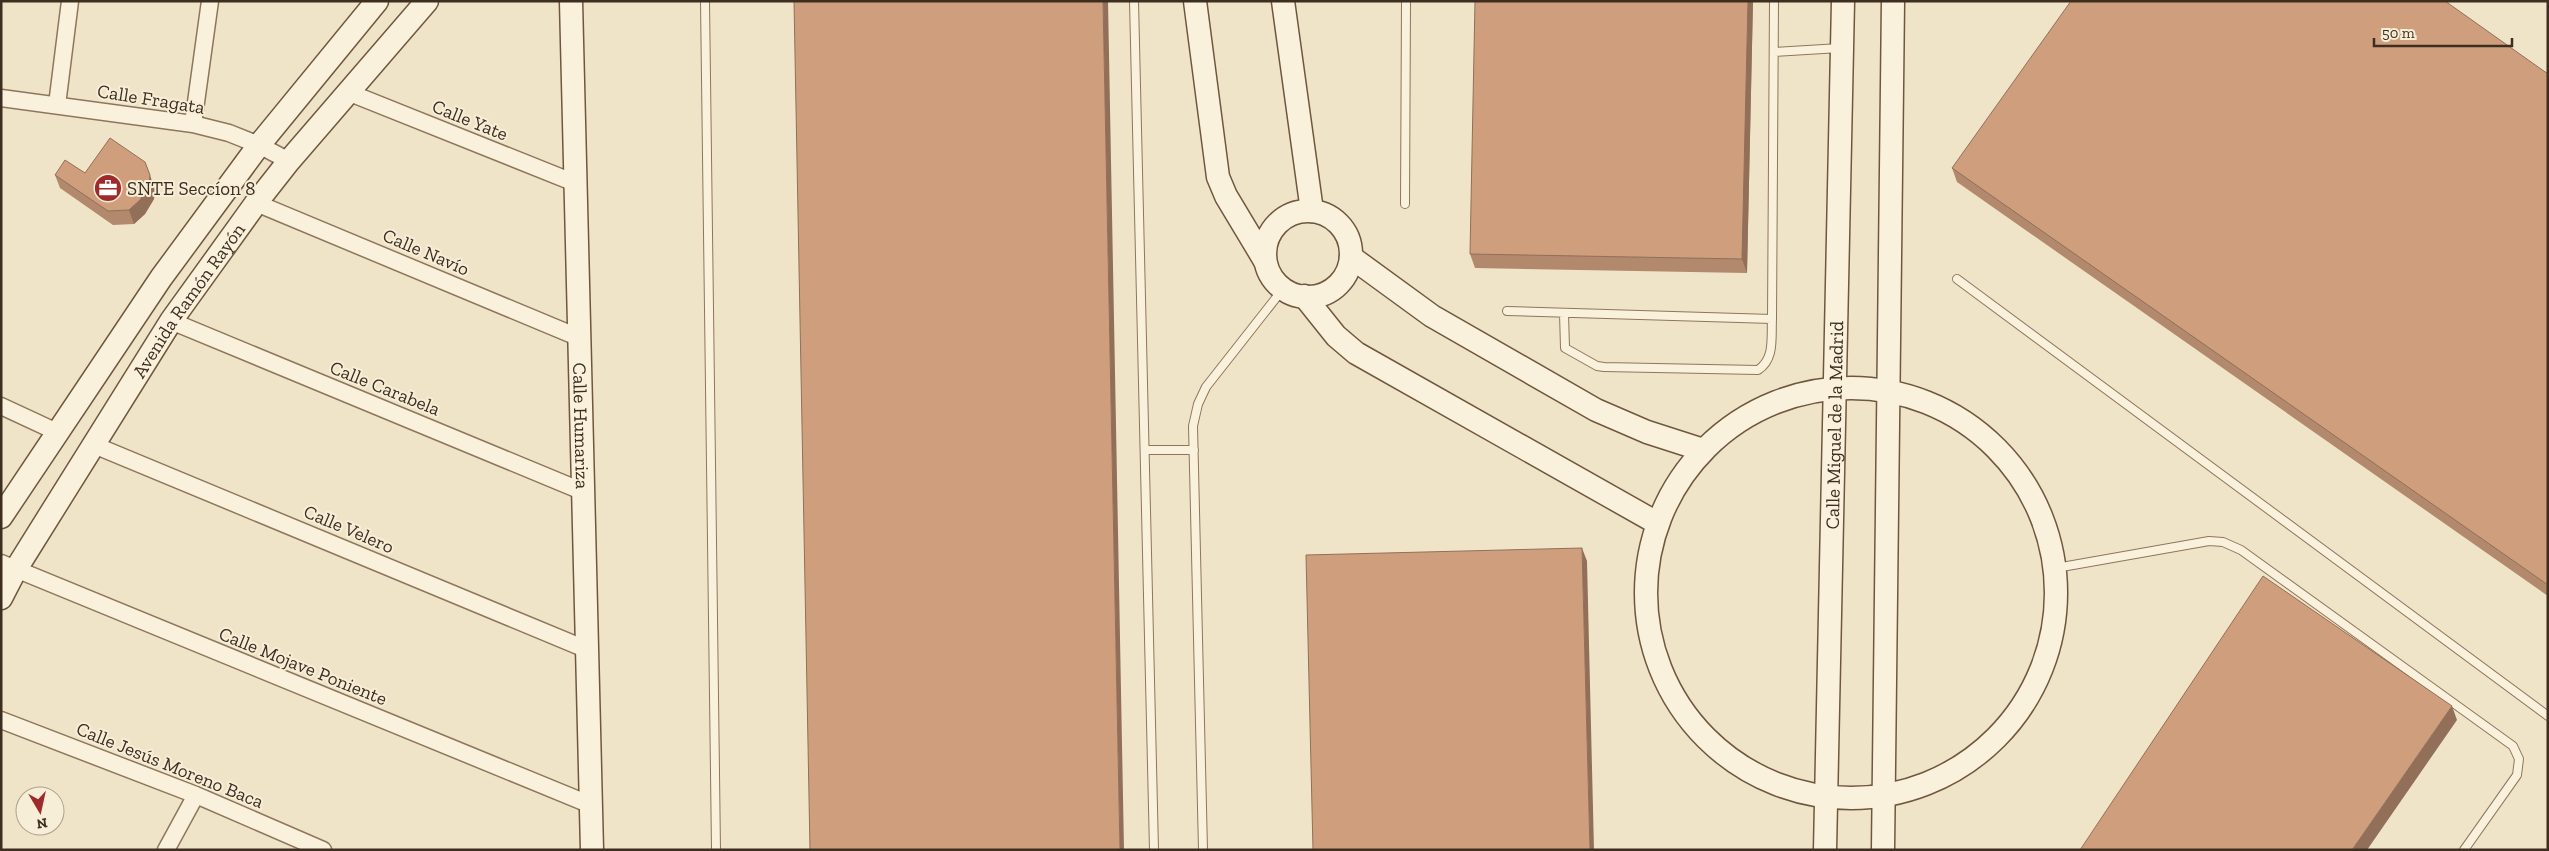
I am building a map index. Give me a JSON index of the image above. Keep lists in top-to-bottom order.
{
  "streets": {
    "main road": ["Avenida Ramón Rayón", "Calle Humariza", "Calle Miguel de la Madrid"],
    "street": [
      "Calle Fragata",
      "Calle Yate",
      "Calle Navío",
      "Calle Carabela",
      "Calle Velero",
      "Calle Mojave Poniente",
      "Calle Jesús Moreno Baca"
    ]
  },
  "crossings": [
    ["Calle Fragata", "Avenida Ramón Rayón"],
    ["Calle Yate", "Avenida Ramón Rayón"],
    ["Calle Yate", "Calle Humariza"],
    ["Calle Navío", "Avenida Ramón Rayón"],
    ["Calle Navío", "Calle Humariza"],
    ["Avenida Ramón Rayón", "Calle Carabela"],
    ["Avenida Ramón Rayón", "Calle Velero"],
    ["Avenida Ramón Rayón", "Calle Mojave Poniente"],
    ["Calle Carabela", "Calle Humariza"],
    ["Calle Humariza", "Calle Velero"],
    ["Calle Humariza", "Calle Mojave Poniente"]
  ],
  "places": {
    "office": ["SNTE Seccíon 8"]
  },
  "scale_bar": "50 m",
  "north": "bottom"
}
